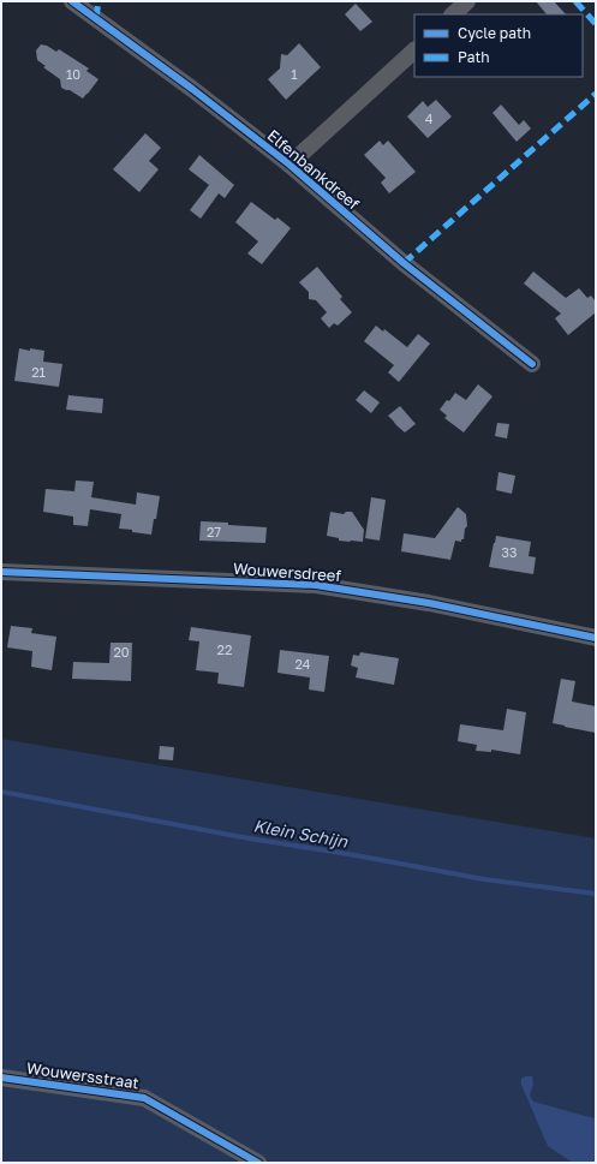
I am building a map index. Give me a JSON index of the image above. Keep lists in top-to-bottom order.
{
  "streets": {
    "street": ["Elfenbankdreef", "Wouwersdreef", "Wouwersstraat"]
  },
  "water": ["Klein Schijn"],
  "house_numbers": [
    "10",
    "1",
    "4",
    "21",
    "27",
    "33",
    "22",
    "20",
    "24"
  ],
  "legend": ["Cycle path", "Path"]
}
